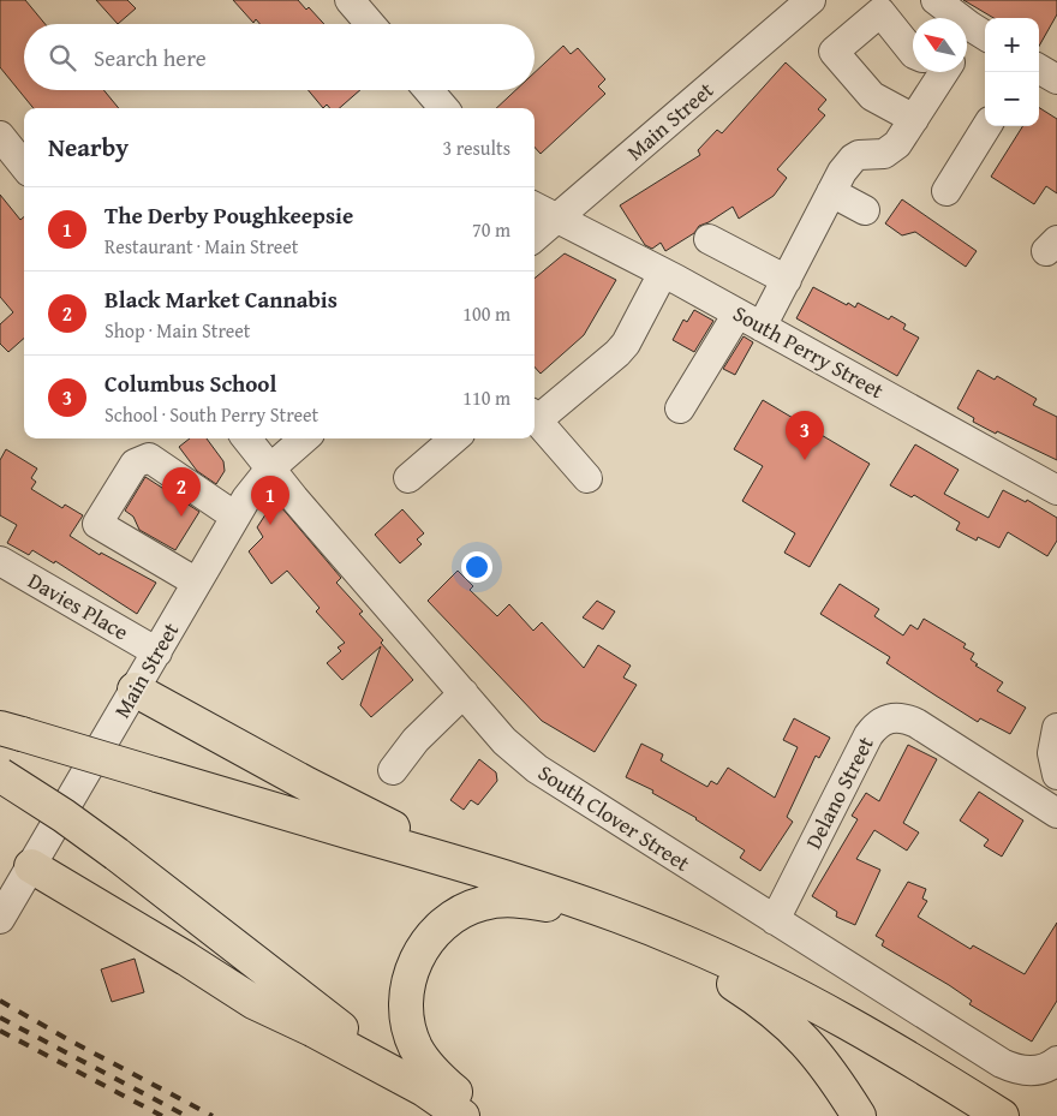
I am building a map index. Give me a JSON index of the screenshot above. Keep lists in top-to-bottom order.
{
  "streets": {
    "street": [
      "Main Street",
      "South Perry Street",
      "Davies Place",
      "Delano Street",
      "South Clover Street"
    ]
  },
  "crossings": [
    ["Main Street", "South Perry Street"],
    ["Main Street", "Davies Place"],
    ["Main Street", "South Clover Street"],
    ["Delano Street", "South Clover Street"]
  ],
  "north": "top left",
  "page": {
    "map_buttons": ["+", "−"],
    "search": "Search here",
    "heading": ["Nearby", "3 results"],
    "list": [
      {
        "mark": "1",
        "name": "The Derby Poughkeepsie",
        "note": "Restaurant · Main Street",
        "value": "70 m"
      },
      {
        "mark": "2",
        "name": "Black Market Cannabis",
        "note": "Shop · Main Street",
        "value": "100 m"
      },
      {
        "mark": "3",
        "name": "Columbus School",
        "note": "School · South Perry Street",
        "value": "110 m"
      }
    ],
    "pins": ["3", "2", "1"]
  }
}
